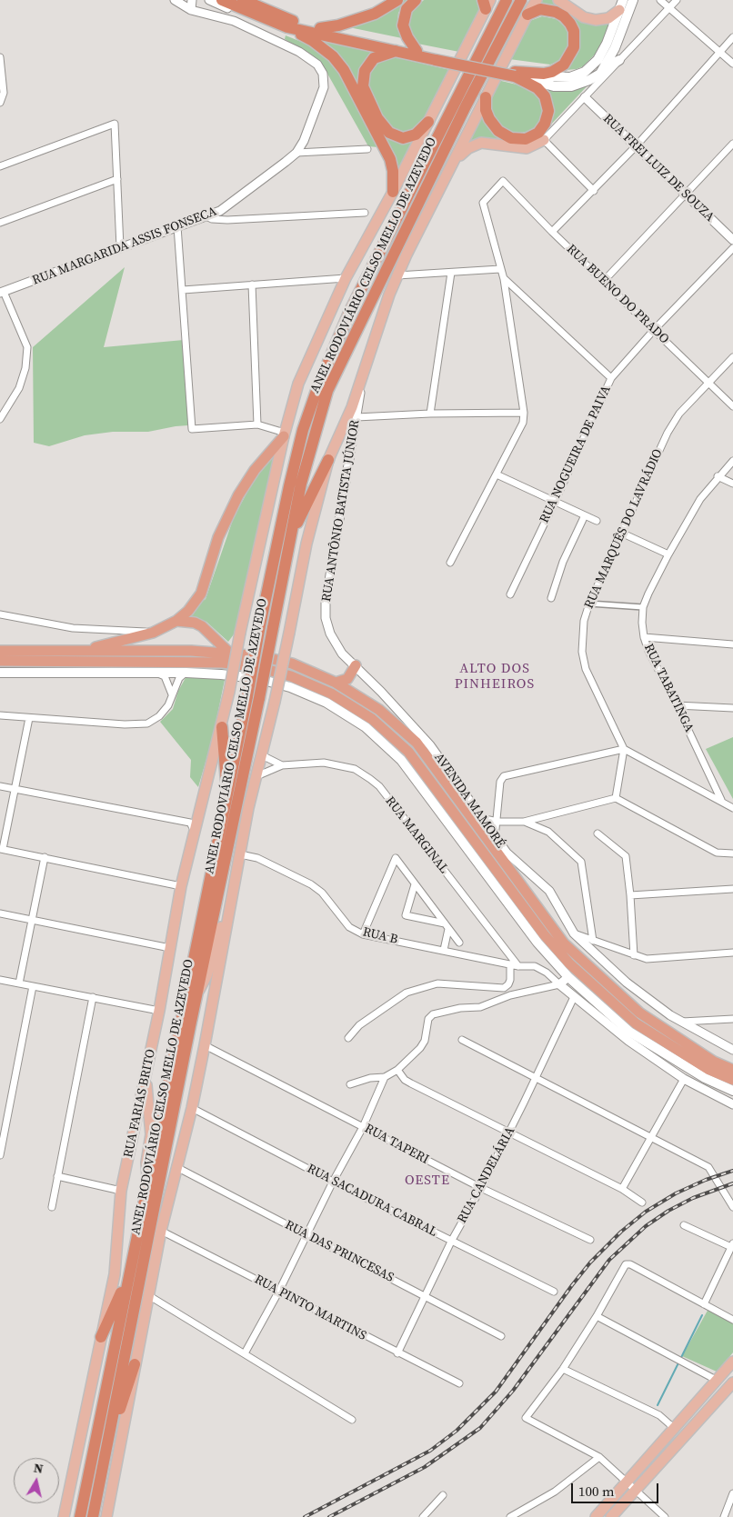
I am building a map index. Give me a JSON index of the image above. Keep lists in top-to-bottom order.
{
  "streets": {
    "highway": ["ANEL RODOVIÁRIO CELSO MELLO DE AZEVEDO"],
    "main road": ["RUA FARIAS BRITO"],
    "street": [
      "RUA FREI LUIZ DE SOUZA",
      "RUA MARGARIDA ASSIS FONSECA",
      "RUA BUENO DO PRADO",
      "RUA NOGUEIRA DE PAIVA",
      "RUA ANTÔNIO BATISTA JÚNIOR",
      "RUA MARQUÊS DO LAVRÁDIO",
      "RUA TABATINGA",
      "AVENIDA MAMORÉ",
      "RUA MARGINAL",
      "RUA B",
      "RUA TAPERI",
      "RUA CANDELÁRIA",
      "RUA SACADURA CABRAL",
      "RUA DAS PRINCESAS",
      "RUA PINTO MARTINS"
    ]
  },
  "crossings": [
    ["ANEL RODOVIÁRIO CELSO MELLO DE AZEVEDO", "RUA ANTÔNIO BATISTA JÚNIOR"],
    ["ANEL RODOVIÁRIO CELSO MELLO DE AZEVEDO", "RUA MARGINAL"],
    ["ANEL RODOVIÁRIO CELSO MELLO DE AZEVEDO", "RUA B"],
    ["ANEL RODOVIÁRIO CELSO MELLO DE AZEVEDO", "RUA FARIAS BRITO"],
    ["ANEL RODOVIÁRIO CELSO MELLO DE AZEVEDO", "RUA TAPERI"],
    ["ANEL RODOVIÁRIO CELSO MELLO DE AZEVEDO", "RUA SACADURA CABRAL"],
    ["ANEL RODOVIÁRIO CELSO MELLO DE AZEVEDO", "RUA DAS PRINCESAS"],
    ["ANEL RODOVIÁRIO CELSO MELLO DE AZEVEDO", "RUA PINTO MARTINS"],
    ["RUA BUENO DO PRADO", "RUA NOGUEIRA DE PAIVA"],
    ["RUA BUENO DO PRADO", "RUA MARQUÊS DO LAVRÁDIO"],
    ["RUA ANTÔNIO BATISTA JÚNIOR", "AVENIDA MAMORÉ"],
    ["RUA MARGINAL", "RUA B"],
    ["RUA TAPERI", "RUA CANDELÁRIA"],
    ["RUA CANDELÁRIA", "RUA SACADURA CABRAL"],
    ["RUA CANDELÁRIA", "RUA DAS PRINCESAS"],
    ["RUA CANDELÁRIA", "RUA PINTO MARTINS"]
  ],
  "districts": ["ALTO DOS PINHEIROS", "OESTE"],
  "scale_bar": "100 m",
  "north": "top"
}
